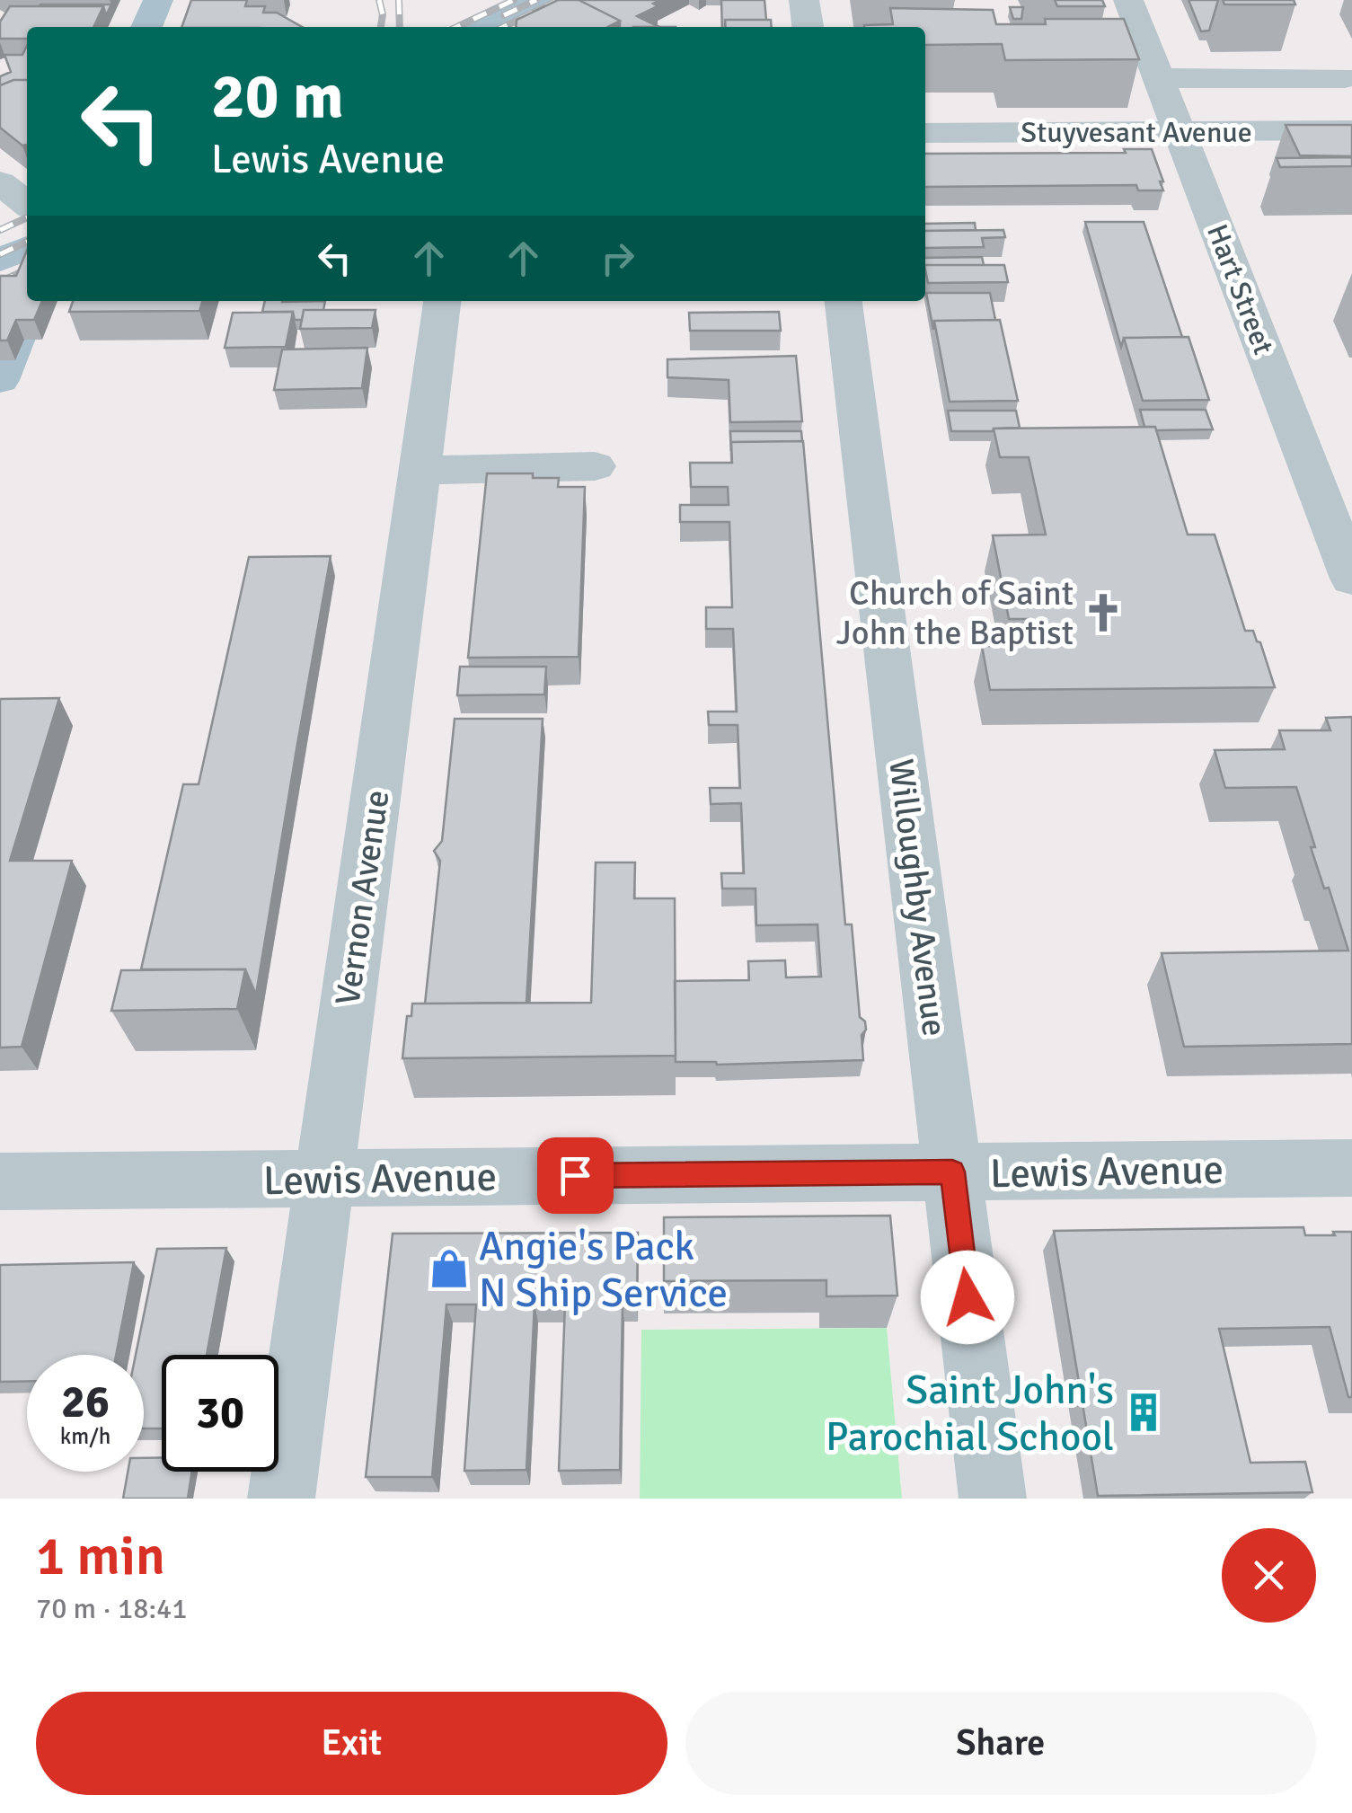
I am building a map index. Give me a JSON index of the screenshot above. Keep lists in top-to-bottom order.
{
  "streets": {
    "street": [
      "Stuyvesant Avenue",
      "Hart Street",
      "Vernon Avenue",
      "Willoughby Avenue",
      "Lewis Avenue"
    ]
  },
  "crossings": [
    ["Stuyvesant Avenue", "Hart Street"],
    ["Vernon Avenue", "Lewis Avenue"],
    ["Willoughby Avenue", "Lewis Avenue"]
  ],
  "places": {
    "church": ["Church of Saint John the Baptist"],
    "shop": ["Angie's Pack N Ship Service"],
    "building": ["Saint John's Parochial School"]
  },
  "page": {
    "turn": ["20 m", "Lewis Avenue"],
    "speed": "26 km/h",
    "limit": "30",
    "heading": ["1 min", "70 m · 18:41"],
    "buttons": ["Exit", "Share"]
  }
}
